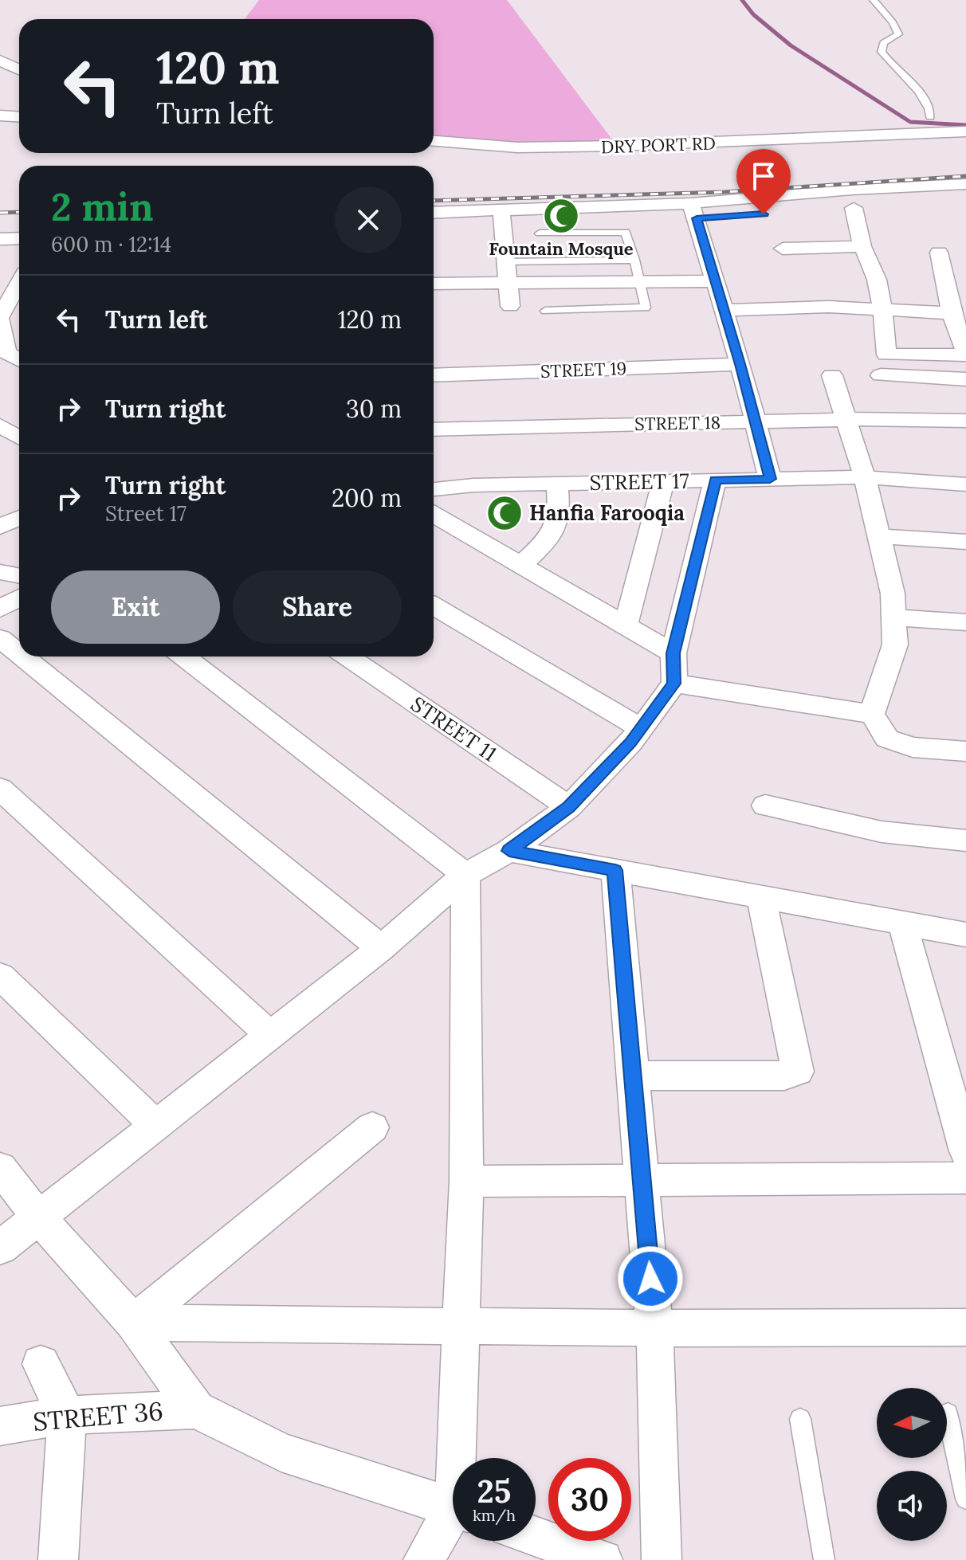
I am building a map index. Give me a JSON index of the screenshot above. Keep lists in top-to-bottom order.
{
  "streets": {
    "street": [
      "DRY PORT RD",
      "STREET 19",
      "STREET 18",
      "STREET 17",
      "STREET 11",
      "STREET 36"
    ]
  },
  "places": {
    "mosque": ["Fountain Mosque", "Hanfia Farooqia"]
  },
  "north": "left",
  "page": {
    "turn": ["120 m", "Turn left"],
    "heading": ["2 min", "600 m · 12:14"],
    "list": [
      {
        "name": "Turn left",
        "value": "120 m"
      },
      {
        "name": "Turn right",
        "value": "30 m"
      },
      {
        "name": "Turn right",
        "note": "Street 17",
        "value": "200 m"
      }
    ],
    "buttons": ["Exit", "Share"],
    "speed": "25 km/h",
    "limit": "30"
  }
}
